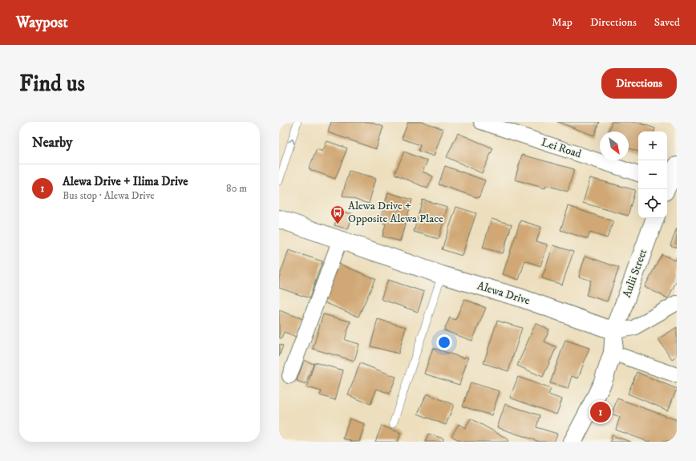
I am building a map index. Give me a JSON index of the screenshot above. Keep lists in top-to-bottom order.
{
  "streets": {
    "street": ["Lei Road", "Aulii Street", "Alewa Drive"]
  },
  "crossings": [
    ["Aulii Street", "Alewa Drive"]
  ],
  "places": {
    "bus stop": ["Alewa Drive + Opposite Alewa Place"]
  },
  "north": "bottom right",
  "page": {
    "header": "Waypost",
    "nav": ["Map", "Directions", "Saved"],
    "buttons": "Directions",
    "title": "Find us",
    "heading": "Nearby",
    "map_buttons": ["+", "−"],
    "list": [
      {
        "mark": "1",
        "name": "Alewa Drive + Ilima Drive",
        "note": "Bus stop · Alewa Drive",
        "value": "80 m"
      }
    ],
    "pins": "1"
  }
}
